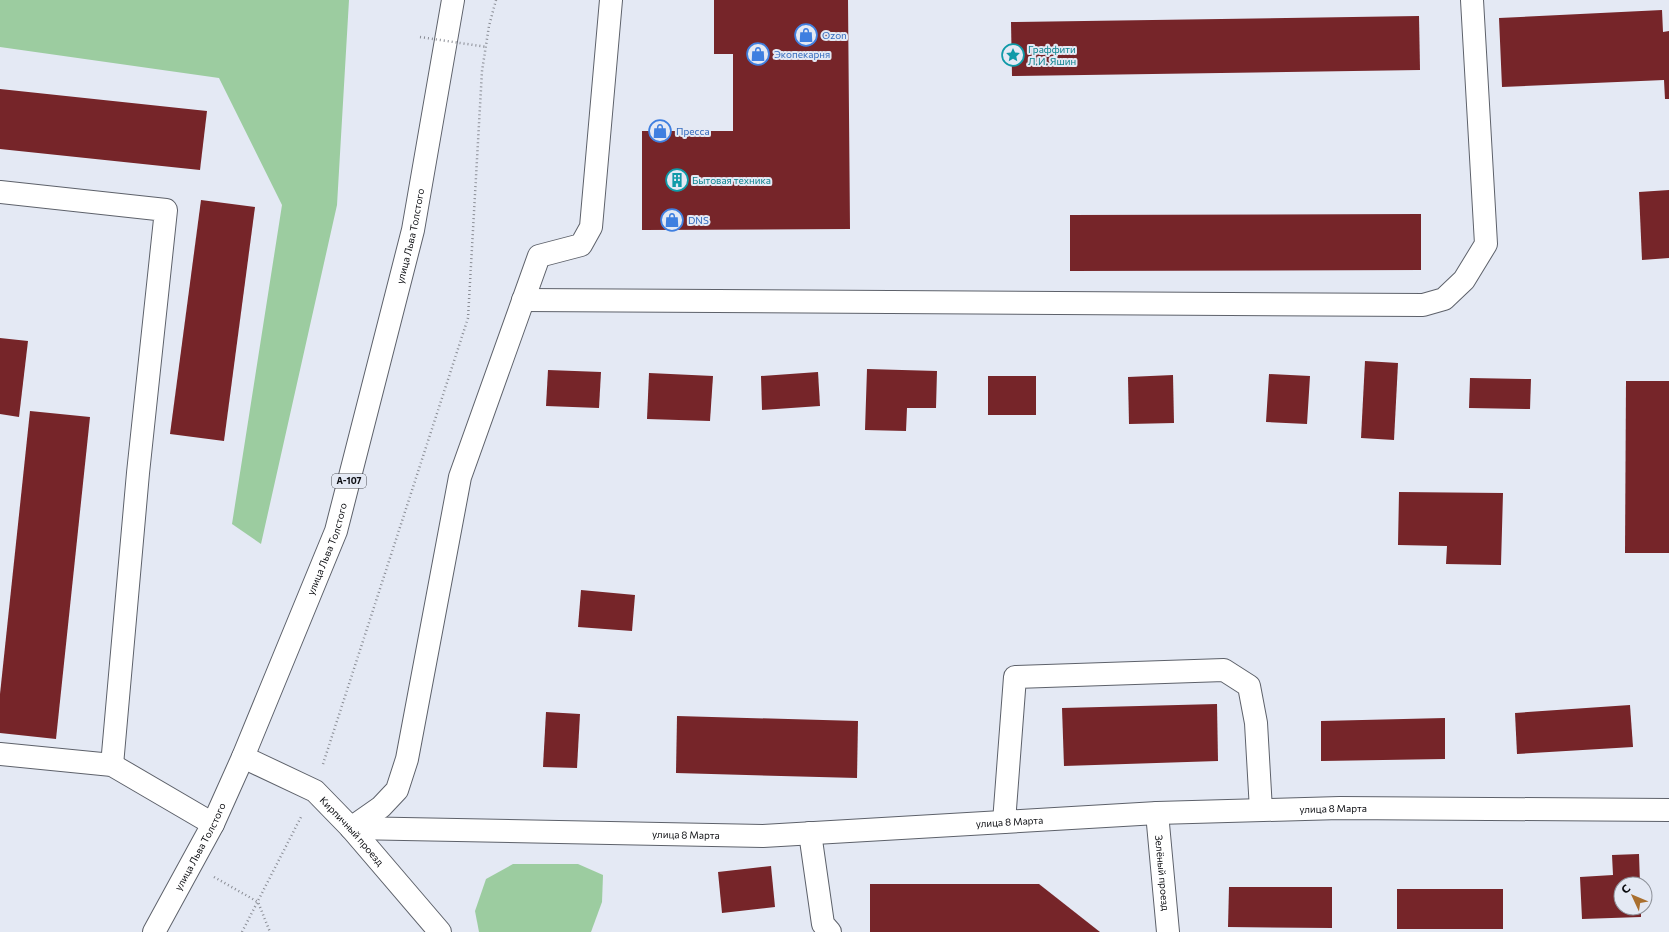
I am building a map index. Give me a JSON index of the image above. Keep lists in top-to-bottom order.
{
  "streets": {
    "main road": [
      "улица Льва Толстого",
      "А-107",
      "улица 8 Марта",
      "Кирпичный проезд",
      "Зелёный проезд"
    ]
  },
  "crossings": [
    ["улица Льва Толстого", "Кирпичный проезд"],
    ["улица 8 Марта", "Кирпичный проезд"],
    ["улица 8 Марта", "Зелёный проезд"]
  ],
  "places": {
    "shop": [
      "Ozon",
      "Экопекарня",
      "Пресса",
      "DNS"
    ],
    "place": ["Граффити Л.И. Яшин"],
    "building": ["Бытовая техника"]
  },
  "north": "top left"
}
